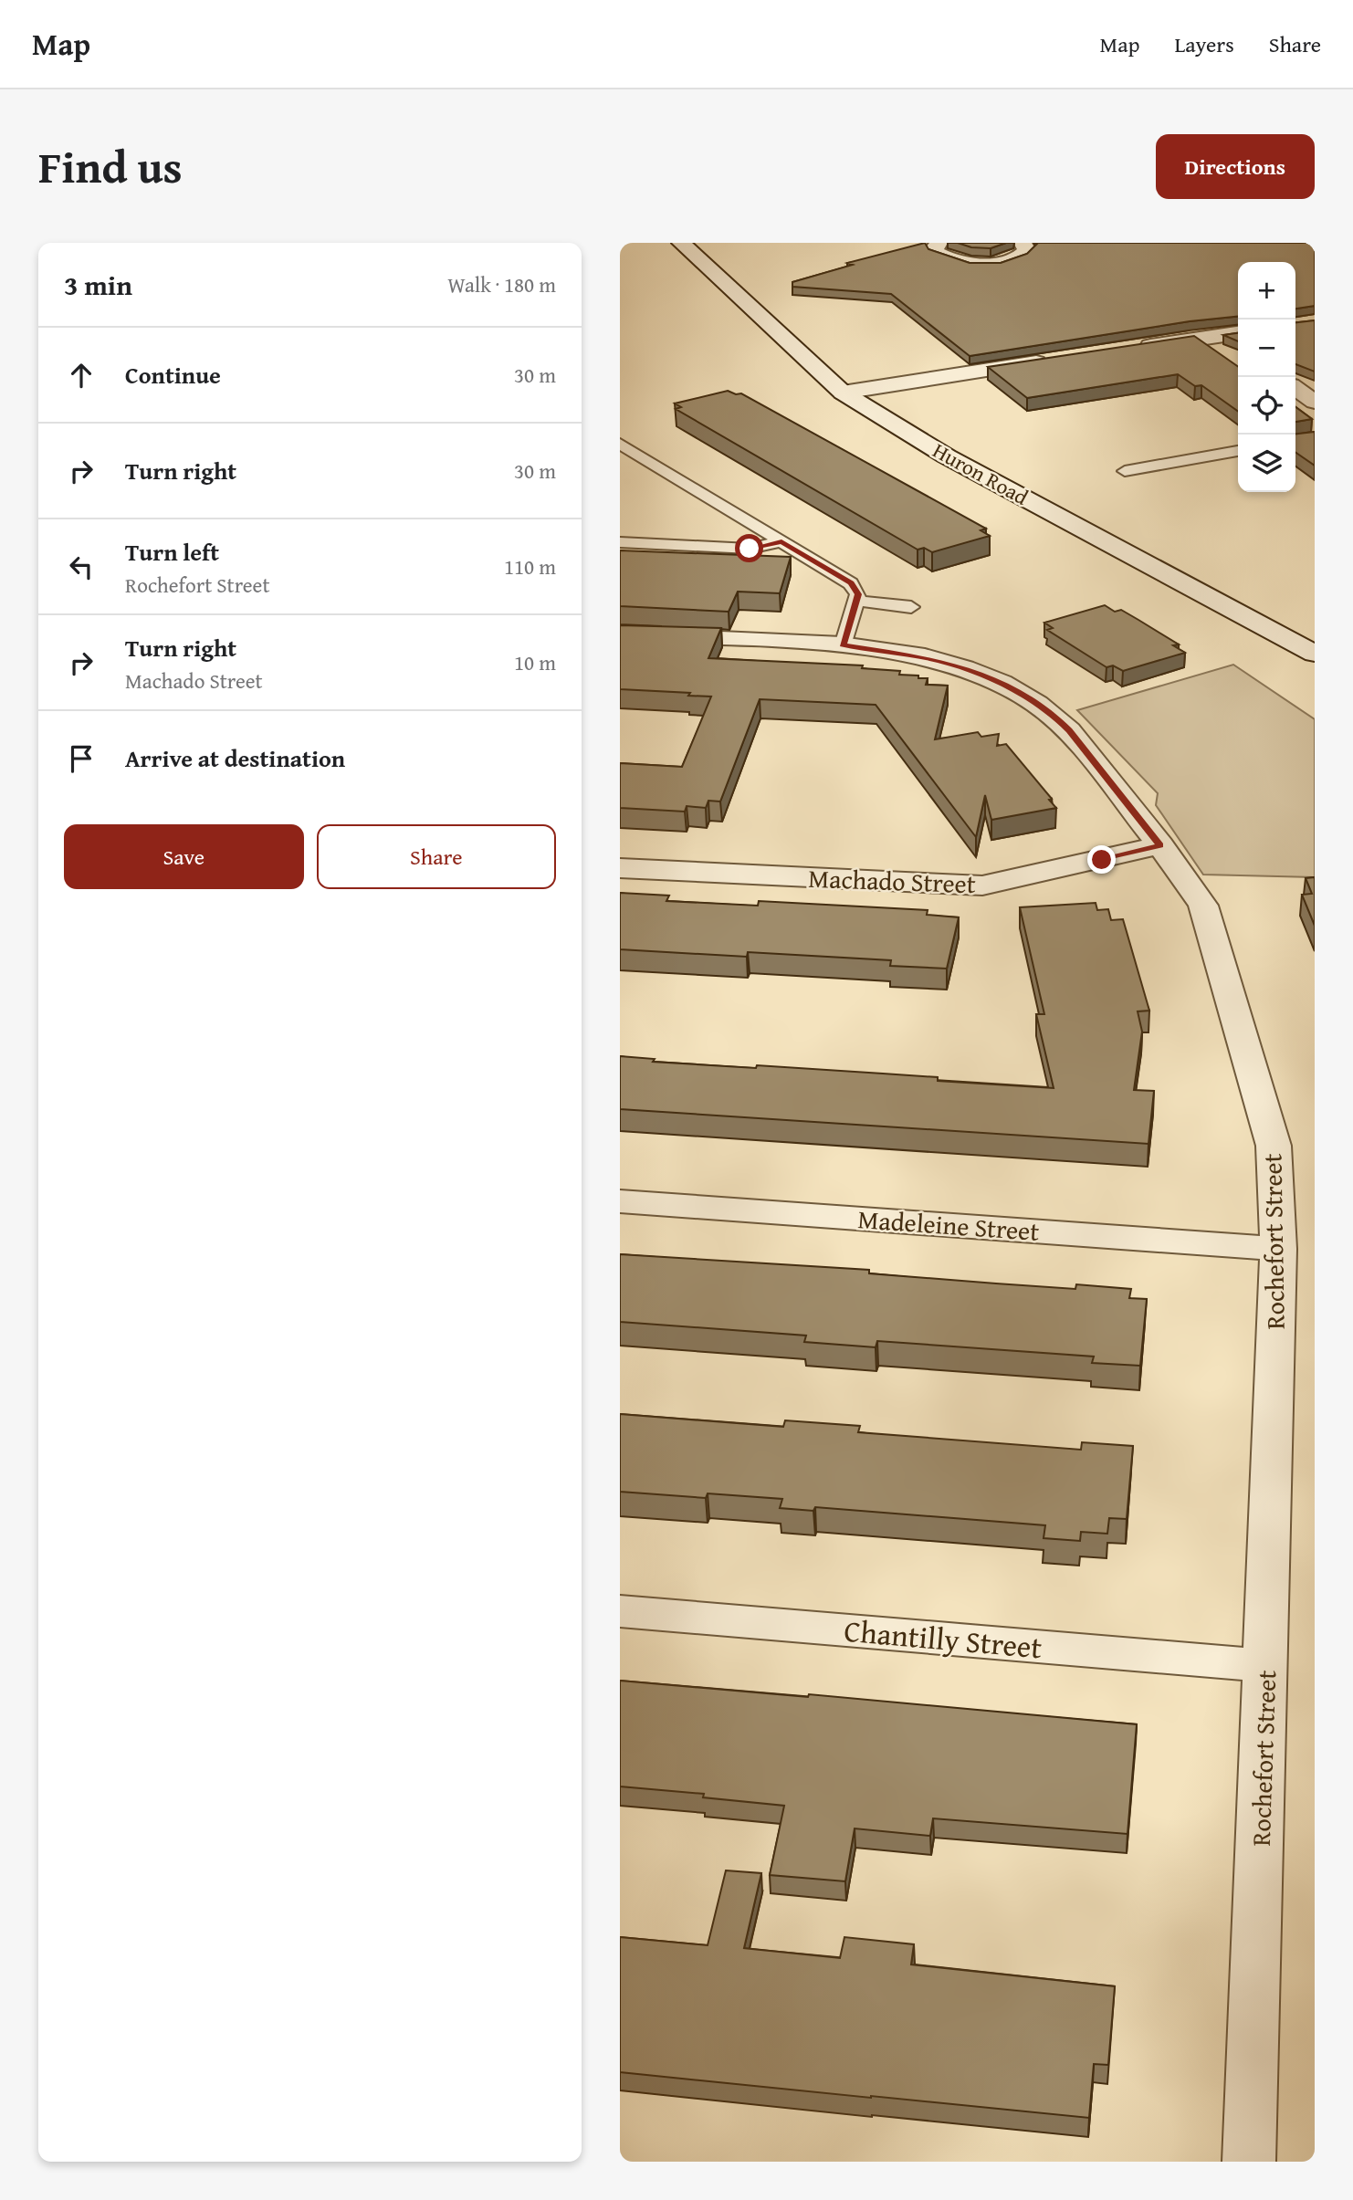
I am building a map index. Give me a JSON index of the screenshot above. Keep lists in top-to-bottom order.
{
  "streets": {
    "street": [
      "Huron Road",
      "Machado Street",
      "Madeleine Street",
      "Rochefort Street",
      "Chantilly Street"
    ]
  },
  "crossings": [
    ["Machado Street", "Rochefort Street"],
    ["Madeleine Street", "Rochefort Street"],
    ["Rochefort Street", "Chantilly Street"]
  ],
  "page": {
    "header": "Map",
    "nav": ["Map", "Layers", "Share"],
    "title": "Find us",
    "buttons": [
      "Directions",
      ["Save", "Share"]
    ],
    "heading": ["3 min", "Walk · 180 m"],
    "map_buttons": ["+", "−"],
    "list": [
      ["Continue", "30 m"],
      ["Turn right", "30 m"],
      ["Turn left", "Rochefort Street", "110 m"],
      ["Turn right", "Machado Street", "10 m"],
      "Arrive at destination"
    ]
  }
}
